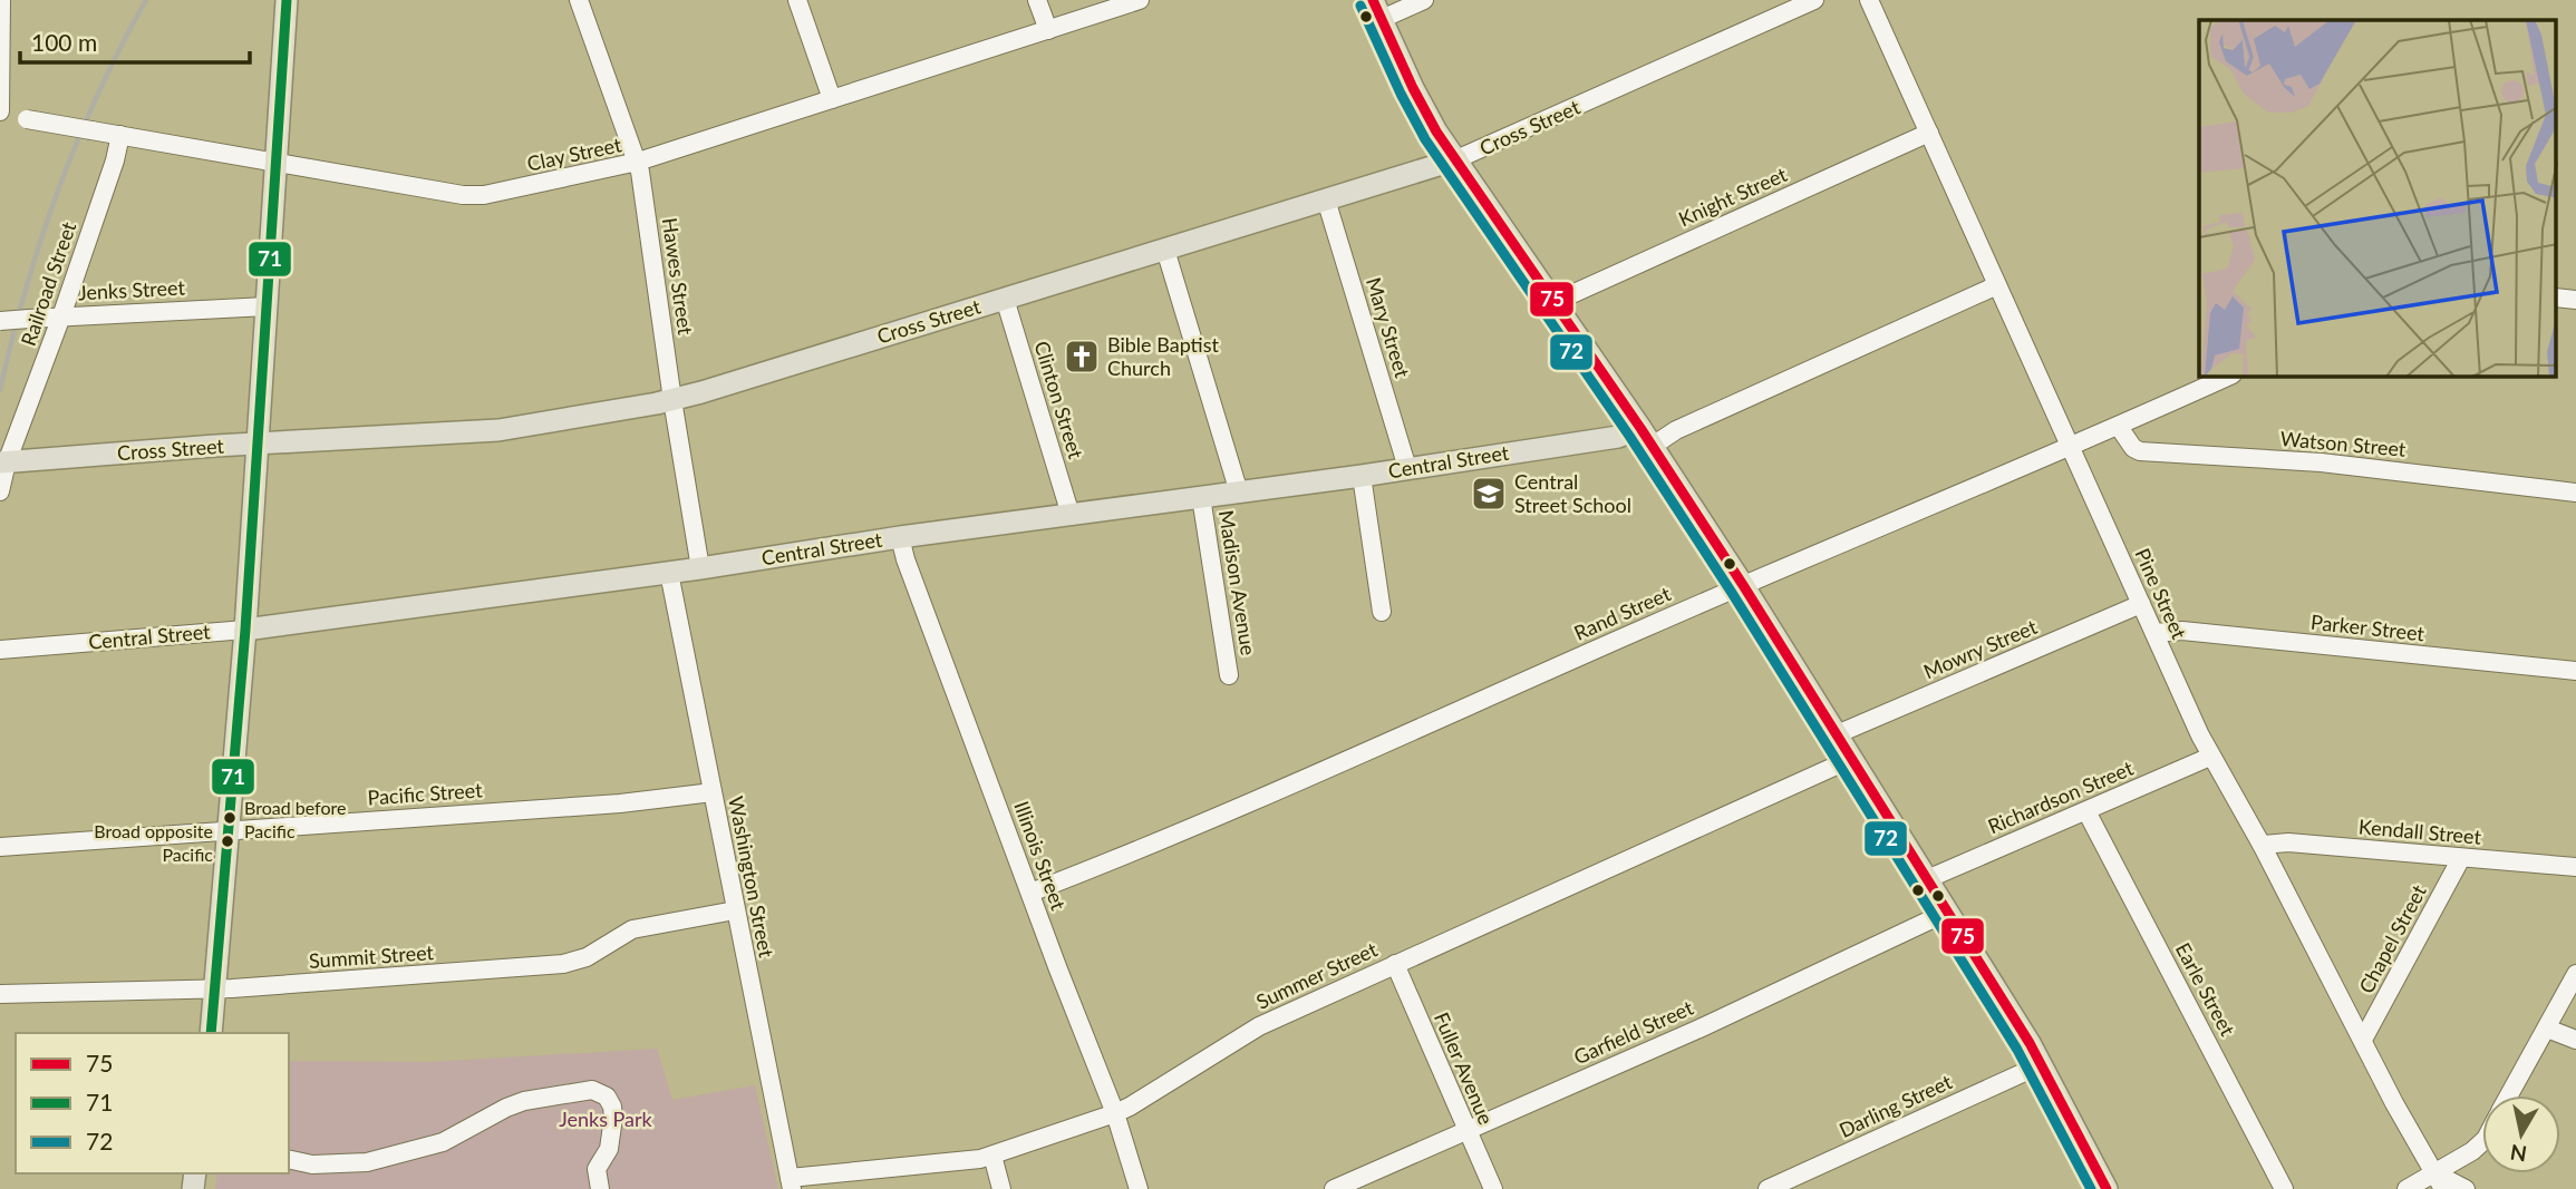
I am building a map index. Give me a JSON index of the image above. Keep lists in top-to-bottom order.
{
  "streets": {
    "main road": ["Cross Street", "Central Street"],
    "street": [
      "Clay Street",
      "Knight Street",
      "Hawes Street",
      "Railroad Street",
      "Jenks Street",
      "Mary Street",
      "Clinton Street",
      "Watson Street",
      "Madison Avenue",
      "Pine Street",
      "Rand Street",
      "Parker Street",
      "Mowry Street",
      "Pacific Street",
      "Richardson Street",
      "Kendall Street",
      "Illinois Street",
      "Washington Street",
      "Chapel Street",
      "Summit Street",
      "Summer Street",
      "Earle Street",
      "Garfield Street",
      "Fuller Avenue",
      "Darling Street"
    ]
  },
  "crossings": [
    ["Cross Street", "Hawes Street"],
    ["Cross Street", "Railroad Street"],
    ["Cross Street", "Mary Street"],
    ["Cross Street", "Clinton Street"],
    ["Clay Street", "Hawes Street"],
    ["Clay Street", "Railroad Street"],
    ["Knight Street", "Pine Street"],
    ["Hawes Street", "Central Street"],
    ["Railroad Street", "Jenks Street"],
    ["Mary Street", "Central Street"],
    ["Clinton Street", "Central Street"],
    ["Watson Street", "Rand Street"],
    ["Central Street", "Madison Avenue"],
    ["Central Street", "Pine Street"],
    ["Central Street", "Illinois Street"],
    ["Central Street", "Washington Street"],
    ["Pine Street", "Rand Street"],
    ["Pine Street", "Parker Street"],
    ["Pine Street", "Mowry Street"],
    ["Pine Street", "Richardson Street"],
    ["Pine Street", "Kendall Street"],
    ["Pine Street", "Chapel Street"],
    ["Rand Street", "Illinois Street"],
    ["Pacific Street", "Washington Street"],
    ["Richardson Street", "Earle Street"],
    ["Kendall Street", "Chapel Street"],
    ["Illinois Street", "Summer Street"],
    ["Washington Street", "Summit Street"],
    ["Washington Street", "Summer Street"],
    ["Summer Street", "Fuller Avenue"],
    ["Garfield Street", "Fuller Avenue"]
  ],
  "parks": ["Jenks Park"],
  "places": {
    "church": ["Bible Baptist Church"],
    "school or university": ["Central Street School"],
    "other": ["Broad before Pacific", "Broad opposite Pacific"]
  },
  "lines": ["transit line 75", "transit line 71", "transit line 72"],
  "legend": ["75", "71", "72"],
  "scale_bar": "100 m",
  "north": "bottom"
}
